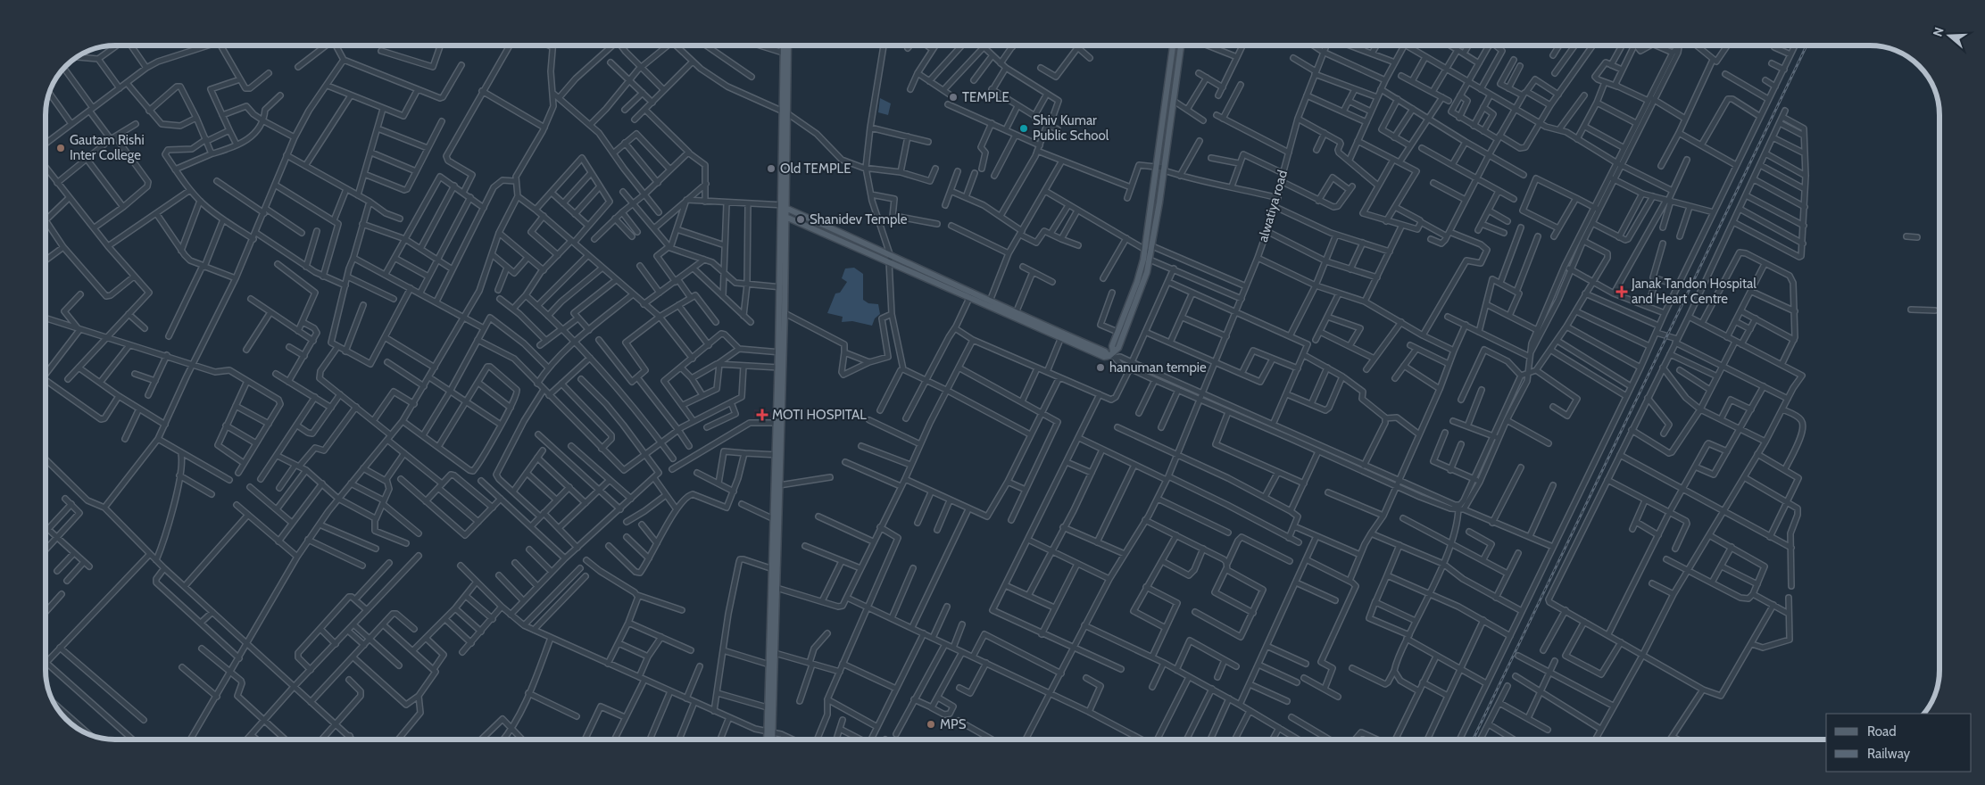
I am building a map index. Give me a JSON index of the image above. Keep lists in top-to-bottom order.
{
  "streets": {
    "street": ["alwatiya road"]
  },
  "places": {
    "other": [
      "TEMPLE",
      "Shiv Kumar Public School",
      "Gautam Rishi Inter College",
      "Old TEMPLE",
      "Shanidev Temple",
      "hanuman tempie",
      "MPS"
    ],
    "health": ["Janak Tandon Hospital and Heart Centre", "MOTI HOSPITAL"]
  },
  "legend": ["Road", "Railway"],
  "north": "left"
}
